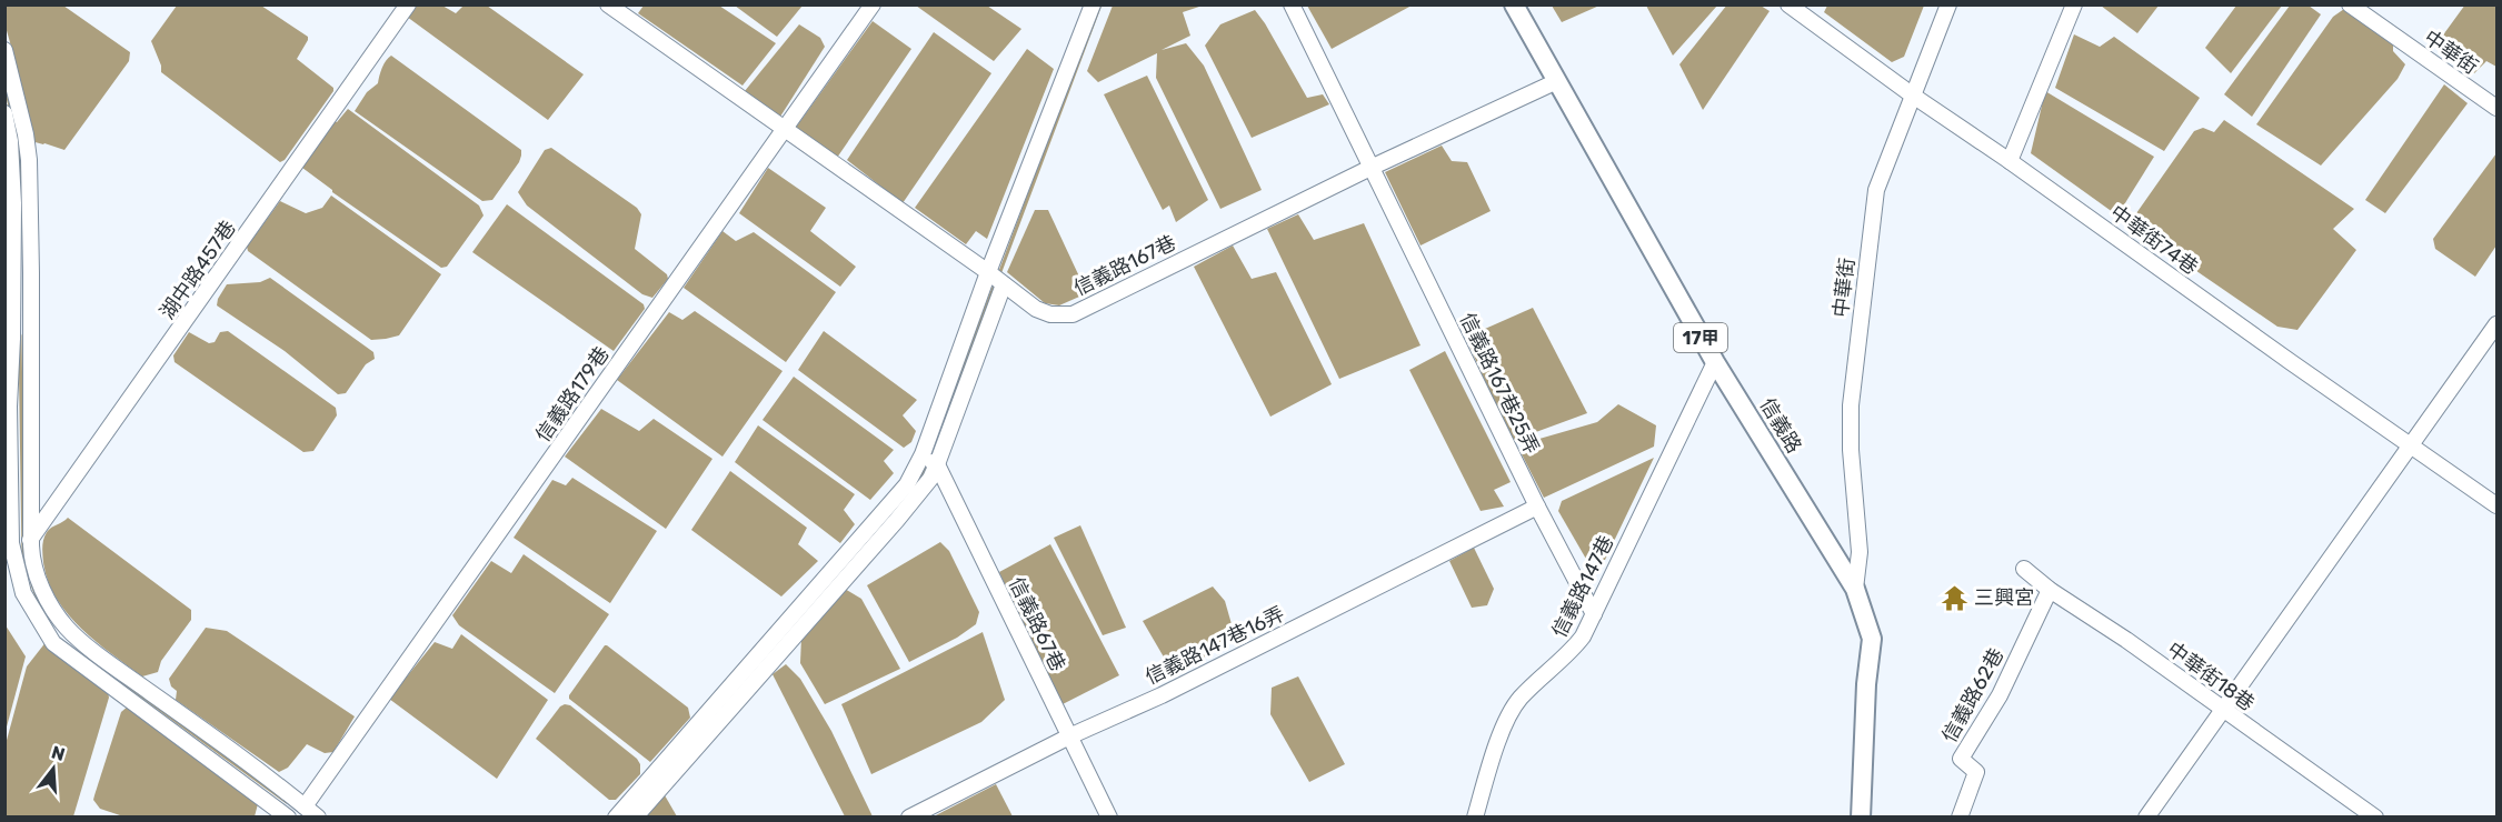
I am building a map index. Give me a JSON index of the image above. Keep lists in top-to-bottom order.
{
  "streets": {
    "main road": ["17甲", "信義路"],
    "street": [
      "中華街",
      "中華街74巷",
      "信義路167巷",
      "湖中路457巷",
      "信義路167巷25弄",
      "信義路179巷",
      "信義路147巷",
      "信義路67巷",
      "信義路147巷16弄",
      "中華街18巷",
      "信義路62巷"
    ]
  },
  "crossings": [
    ["中華街", "中華街74巷"],
    ["中華街", "信義路"],
    ["信義路167巷", "信義路167巷25弄"],
    ["信義路167巷", "信義路179巷"],
    ["信義路167巷", "信義路"],
    ["信義路167巷25弄", "信義路147巷"],
    ["信義路167巷25弄", "信義路147巷16弄"],
    ["信義路", "信義路147巷"],
    ["信義路67巷", "信義路147巷16弄"],
    ["中華街18巷", "信義路62巷"]
  ],
  "places": {
    "temple": ["三興宮"]
  },
  "north": "top"
}
